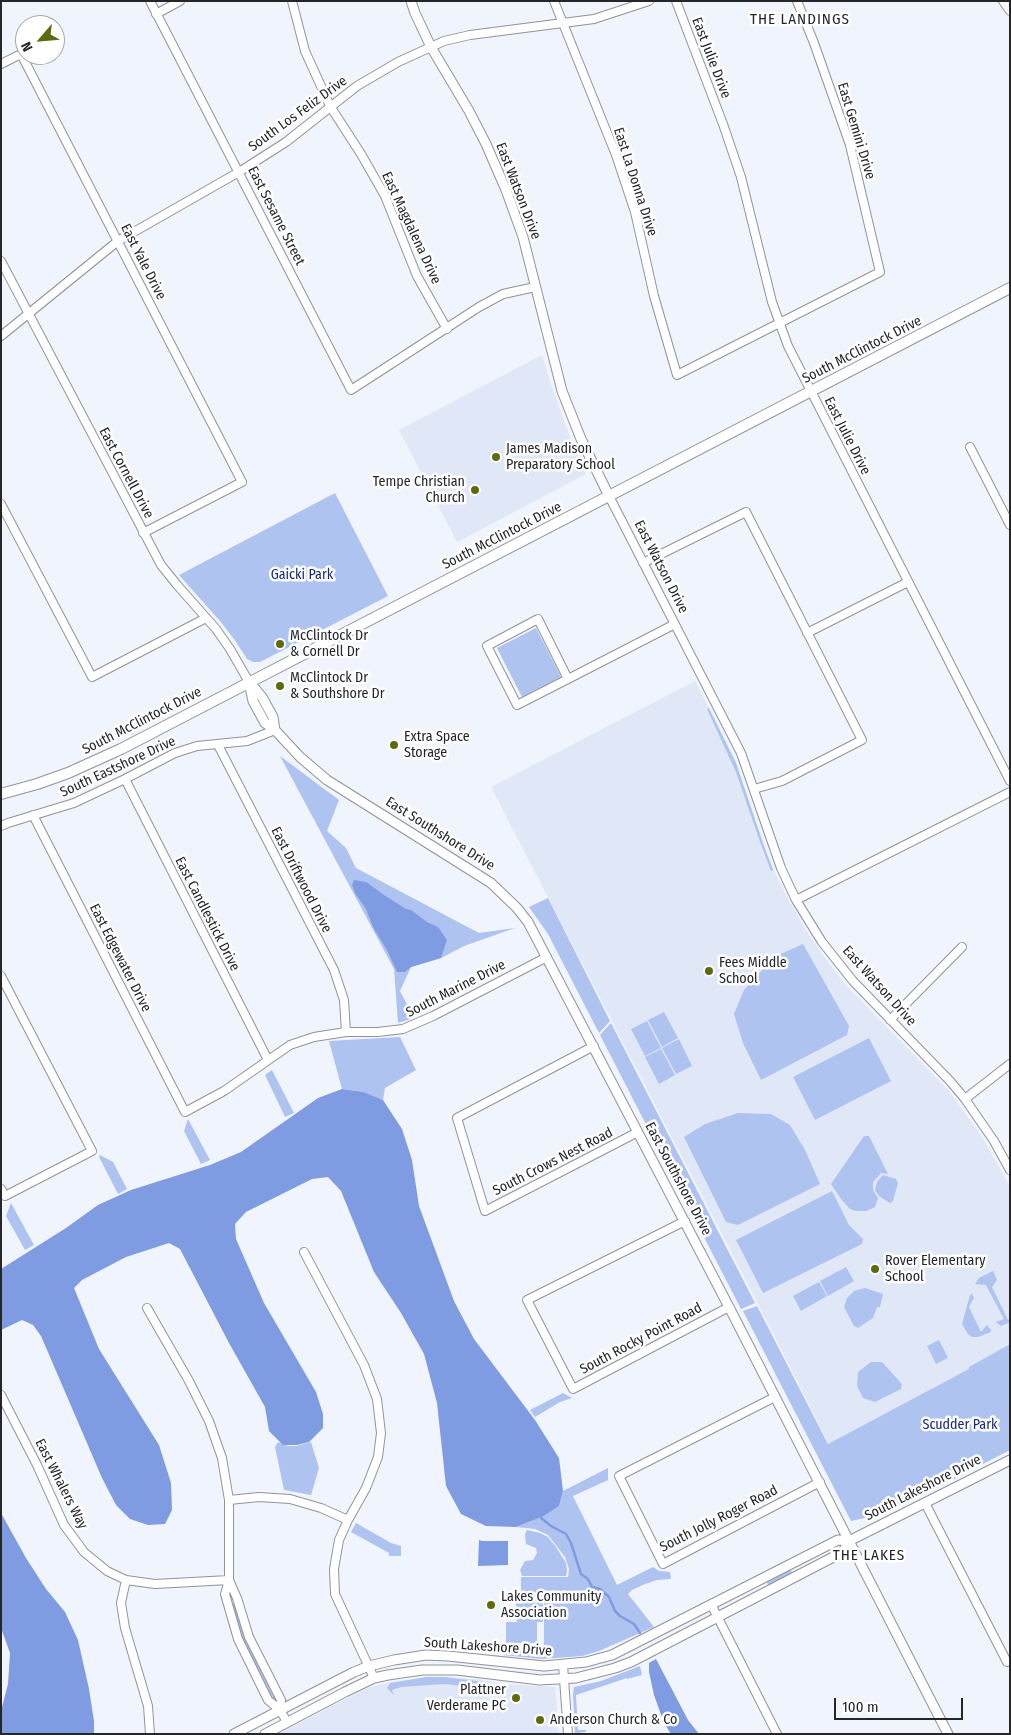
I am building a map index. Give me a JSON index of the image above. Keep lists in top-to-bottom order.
{
  "streets": {
    "main road": ["South McClintock Drive"],
    "street": [
      "East Julie Drive",
      "South Los Feliz Drive",
      "East Gemini Drive",
      "East La Donna Drive",
      "East Watson Drive",
      "East Sesame Street",
      "East Magdalena Drive",
      "East Yale Drive",
      "East Cornell Drive",
      "South Eastshore Drive",
      "East Southshore Drive",
      "East Driftwood Drive",
      "East Candlestick Drive",
      "East Edgewater Drive",
      "South Marine Drive",
      "South Crows Nest Road",
      "South Rocky Point Road",
      "East Whalers Way",
      "South Lakeshore Drive",
      "South Jolly Roger Road"
    ]
  },
  "crossings": [
    ["East Julie Drive", "East Gemini Drive"],
    ["East Julie Drive", "East La Donna Drive"],
    ["East Julie Drive", "South McClintock Drive"],
    ["South Los Feliz Drive", "East La Donna Drive"],
    ["South Los Feliz Drive", "East Watson Drive"],
    ["South Los Feliz Drive", "East Sesame Street"],
    ["South Los Feliz Drive", "East Magdalena Drive"],
    ["South Los Feliz Drive", "East Yale Drive"],
    ["South Los Feliz Drive", "East Cornell Drive"],
    ["East Gemini Drive", "East La Donna Drive"],
    ["East Watson Drive", "South McClintock Drive"],
    ["East Sesame Street", "East Magdalena Drive"],
    ["East Yale Drive", "East Cornell Drive"],
    ["South McClintock Drive", "East Cornell Drive"],
    ["South McClintock Drive", "East Southshore Drive"],
    ["East Cornell Drive", "East Southshore Drive"],
    ["South Eastshore Drive", "East Southshore Drive"],
    ["South Eastshore Drive", "East Driftwood Drive"],
    ["South Eastshore Drive", "East Candlestick Drive"],
    ["South Eastshore Drive", "East Edgewater Drive"],
    ["East Southshore Drive", "South Marine Drive"],
    ["East Southshore Drive", "South Crows Nest Road"],
    ["East Southshore Drive", "South Rocky Point Road"],
    ["East Southshore Drive", "South Lakeshore Drive"],
    ["East Southshore Drive", "South Jolly Roger Road"],
    ["East Driftwood Drive", "South Marine Drive"],
    ["East Candlestick Drive", "South Marine Drive"],
    ["East Edgewater Drive", "South Marine Drive"]
  ],
  "districts": ["THE LANDINGS", "THE LAKES"],
  "parks": ["Gaicki Park", "Scudder Park"],
  "places": [
    "James Madison Preparatory School",
    "Tempe Christian Church",
    "McClintock Dr & Cornell Dr",
    "McClintock Dr & Southshore Dr",
    "Extra Space Storage",
    "Fees Middle School",
    "Rover Elementary School",
    "Lakes Community Association",
    "Plattner Verderame PC",
    "Anderson Church & Co"
  ],
  "scale_bar": "100 m",
  "north": "bottom left"
}
